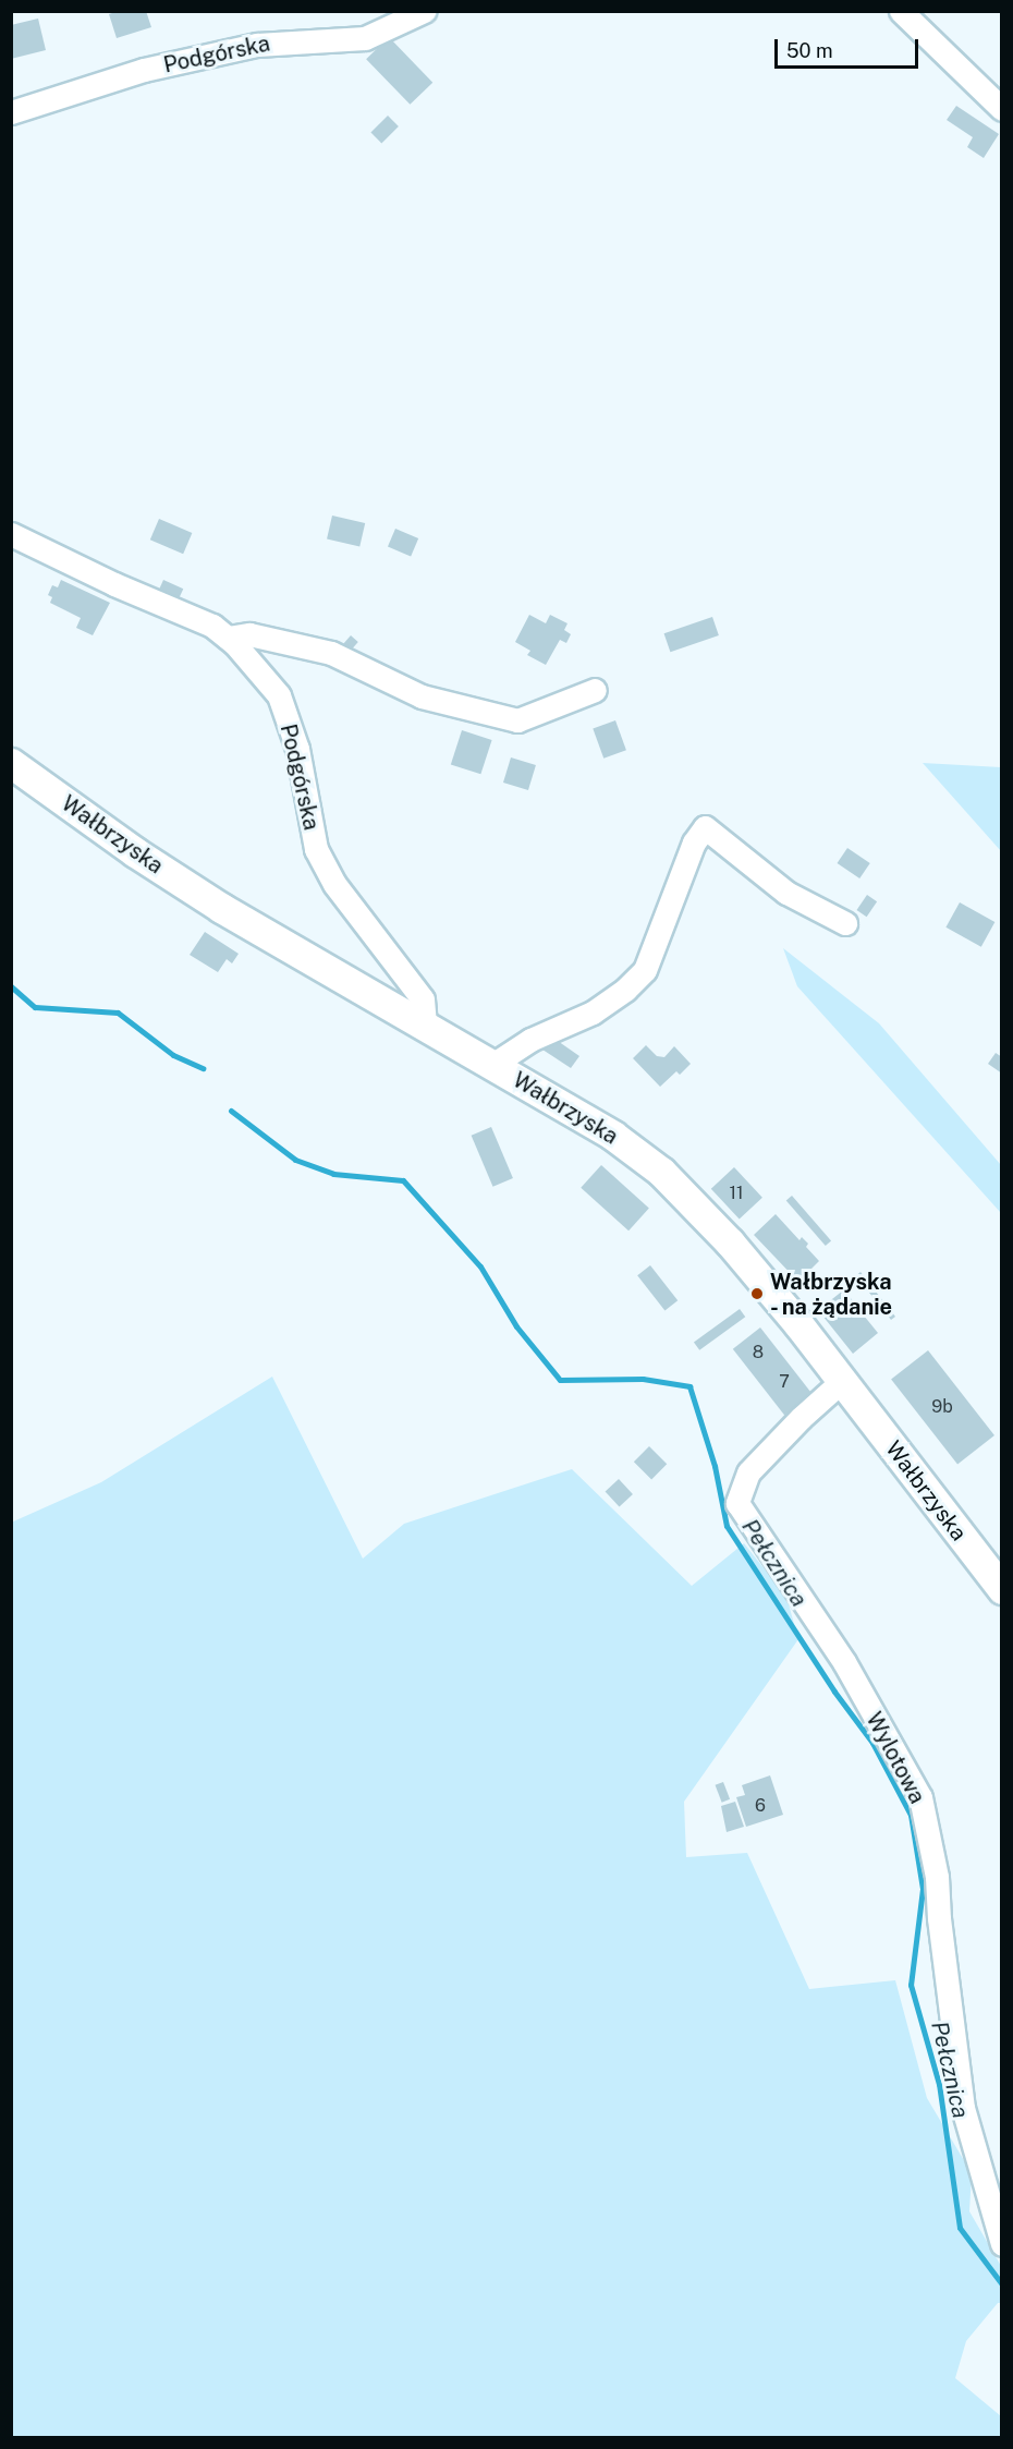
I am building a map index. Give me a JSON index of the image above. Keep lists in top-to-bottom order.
{
  "streets": {
    "main road": ["Wałbrzyska"],
    "street": ["Podgórska", "Wylotowa"]
  },
  "crossings": [
    ["Podgórska", "Wałbrzyska"],
    ["Wałbrzyska", "Wylotowa"]
  ],
  "water": ["Pełcznica"],
  "places": ["Wałbrzyska - na żądanie"],
  "house_numbers": [
    "11",
    "8",
    "7",
    "9b",
    "6"
  ],
  "scale_bar": "50 m"
}
